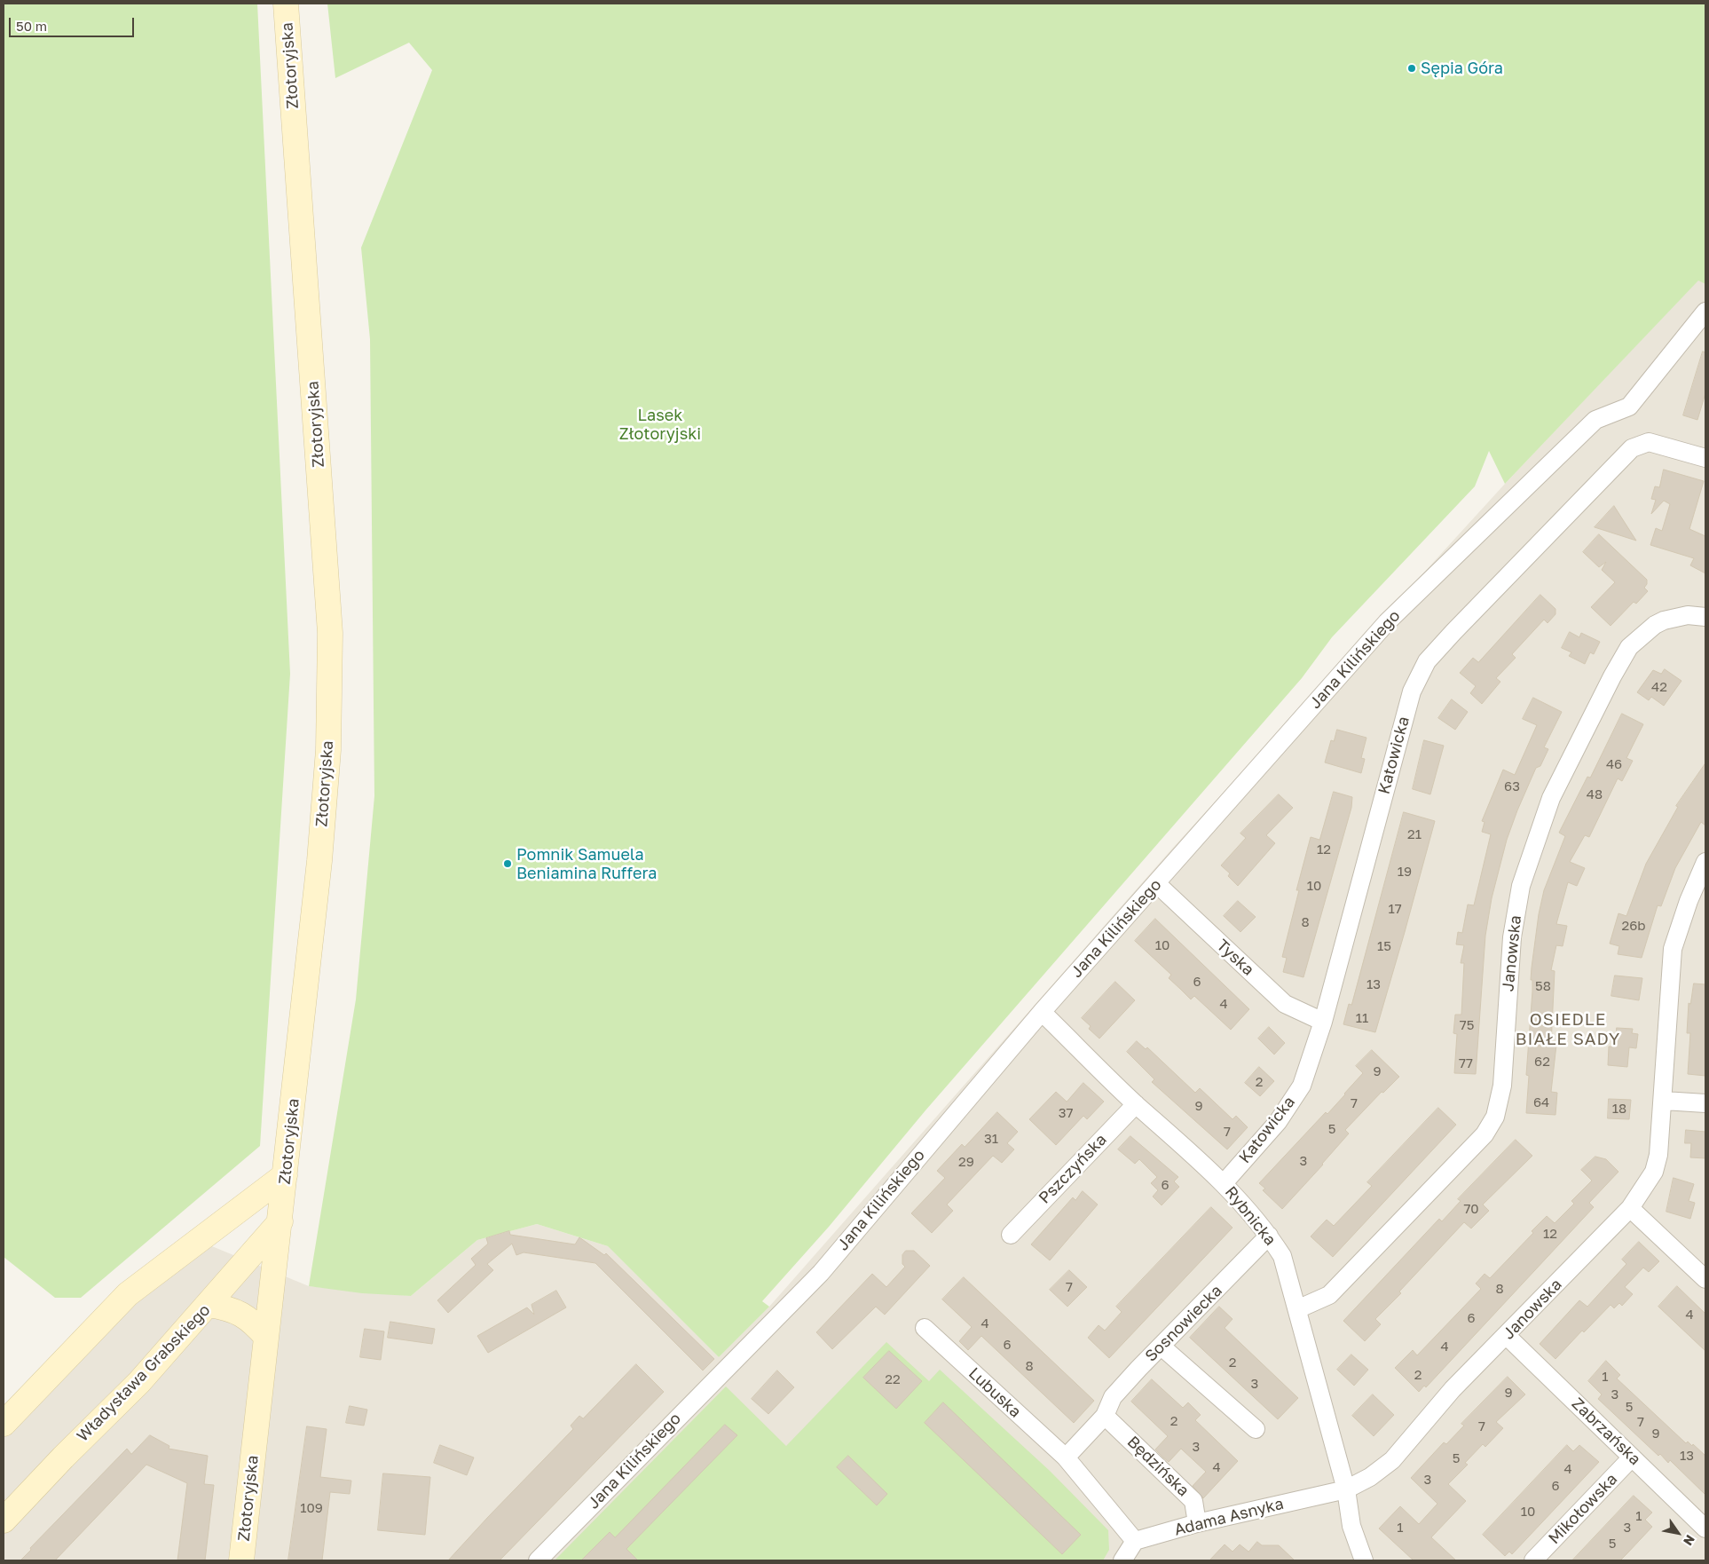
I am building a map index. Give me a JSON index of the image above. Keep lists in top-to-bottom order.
{
  "streets": {
    "street": [
      "Złotoryjska",
      "Jana Kilińskiego",
      "Katowicka",
      "Janowska",
      "Tyska",
      "Pszczyńska",
      "Rybnicka",
      "Sosnowiecka",
      "Władysława Grabskiego",
      "Lubuska",
      "Zabrzańska",
      "Będzińska",
      "Mikołowska",
      "Adama Asnyka"
    ]
  },
  "crossings": [
    ["Złotoryjska", "Władysława Grabskiego"],
    ["Jana Kilińskiego", "Tyska"],
    ["Jana Kilińskiego", "Rybnicka"],
    ["Katowicka", "Tyska"],
    ["Katowicka", "Rybnicka"],
    ["Janowska", "Rybnicka"],
    ["Janowska", "Zabrzańska"],
    ["Janowska", "Adama Asnyka"],
    ["Pszczyńska", "Rybnicka"],
    ["Rybnicka", "Sosnowiecka"],
    ["Rybnicka", "Adama Asnyka"],
    ["Sosnowiecka", "Będzińska"],
    ["Lubuska", "Adama Asnyka"],
    ["Zabrzańska", "Mikołowska"],
    ["Będzińska", "Adama Asnyka"]
  ],
  "districts": ["OSIEDLE BIAŁE SADY"],
  "parks": ["Lasek Złotoryjski"],
  "places": ["Sępia Góra", "Pomnik Samuela Beniamina Ruffera"],
  "house_numbers": [
    "42",
    "46",
    "63",
    "48",
    "21",
    "12",
    "19",
    "10",
    "17",
    "8",
    "26b",
    "10",
    "15",
    "6",
    "13",
    "58",
    "4",
    "11",
    "75",
    "62",
    "77",
    "9",
    "2",
    "64",
    "7",
    "9",
    "18",
    "37",
    "5",
    "7",
    "31",
    "3",
    "29",
    "6",
    "70",
    "12",
    "7",
    "8",
    "4",
    "6",
    "4",
    "6",
    "4",
    "2",
    "8",
    "2",
    "1",
    "22",
    "3",
    "9",
    "3",
    "5",
    "2",
    "7",
    "7",
    "9",
    "3",
    "13",
    "5",
    "4",
    "4",
    "3",
    "6",
    "109",
    "10",
    "1",
    "1",
    "3",
    "5"
  ],
  "scale_bar": "50 m",
  "north": "bottom right"
}
